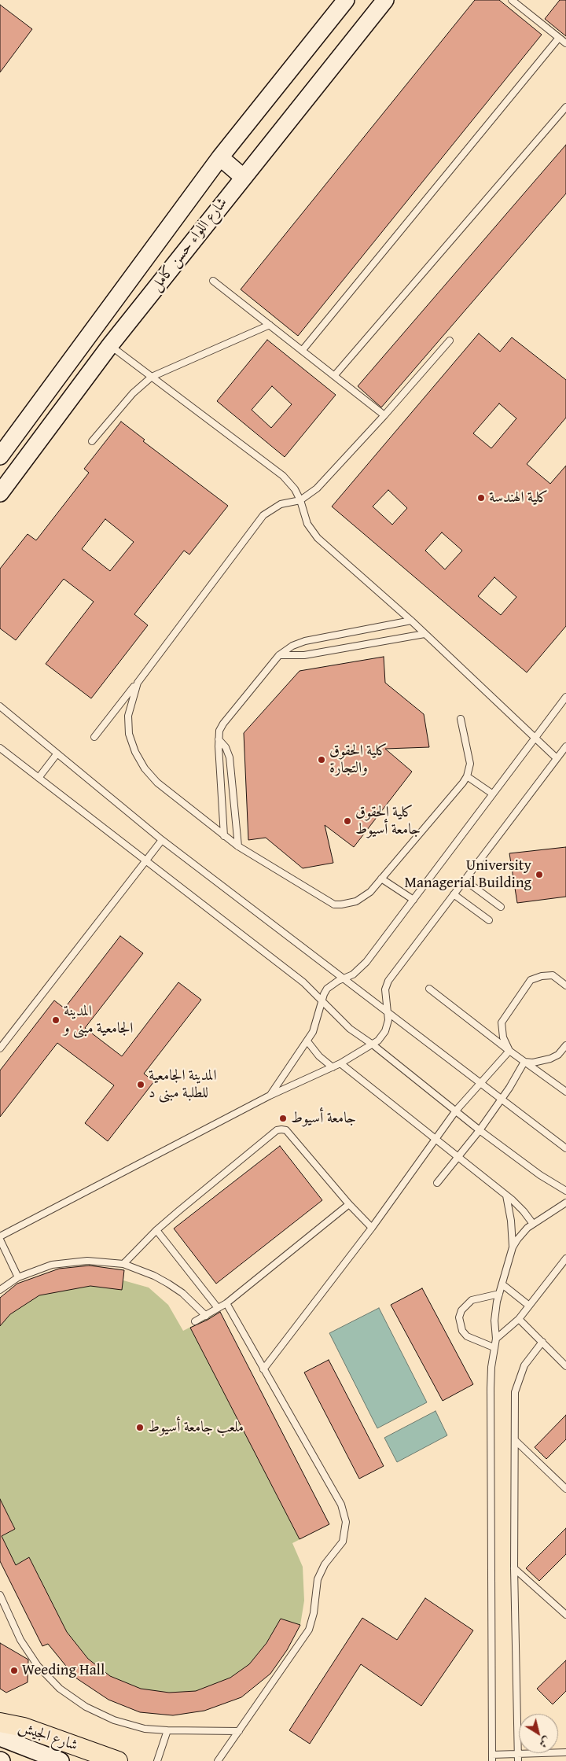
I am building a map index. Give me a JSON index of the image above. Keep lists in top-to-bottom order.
{
  "streets": {
    "main road": ["شارع اللواء حسن كامل", "شارع الجيش"]
  },
  "places": [
    "كلية الهندسة",
    "كلية الحقوق والتجارة",
    "كلية الحقوق جامعة أسيوط",
    "University Managerial Building",
    "المدينة الجامعية مبنى و",
    "المدينة الجامعية للطلبة مبنى د",
    "جامعة أسيوط",
    "ملعب جامعة أسيوط",
    "Weeding Hall"
  ],
  "north": "bottom right"
}
